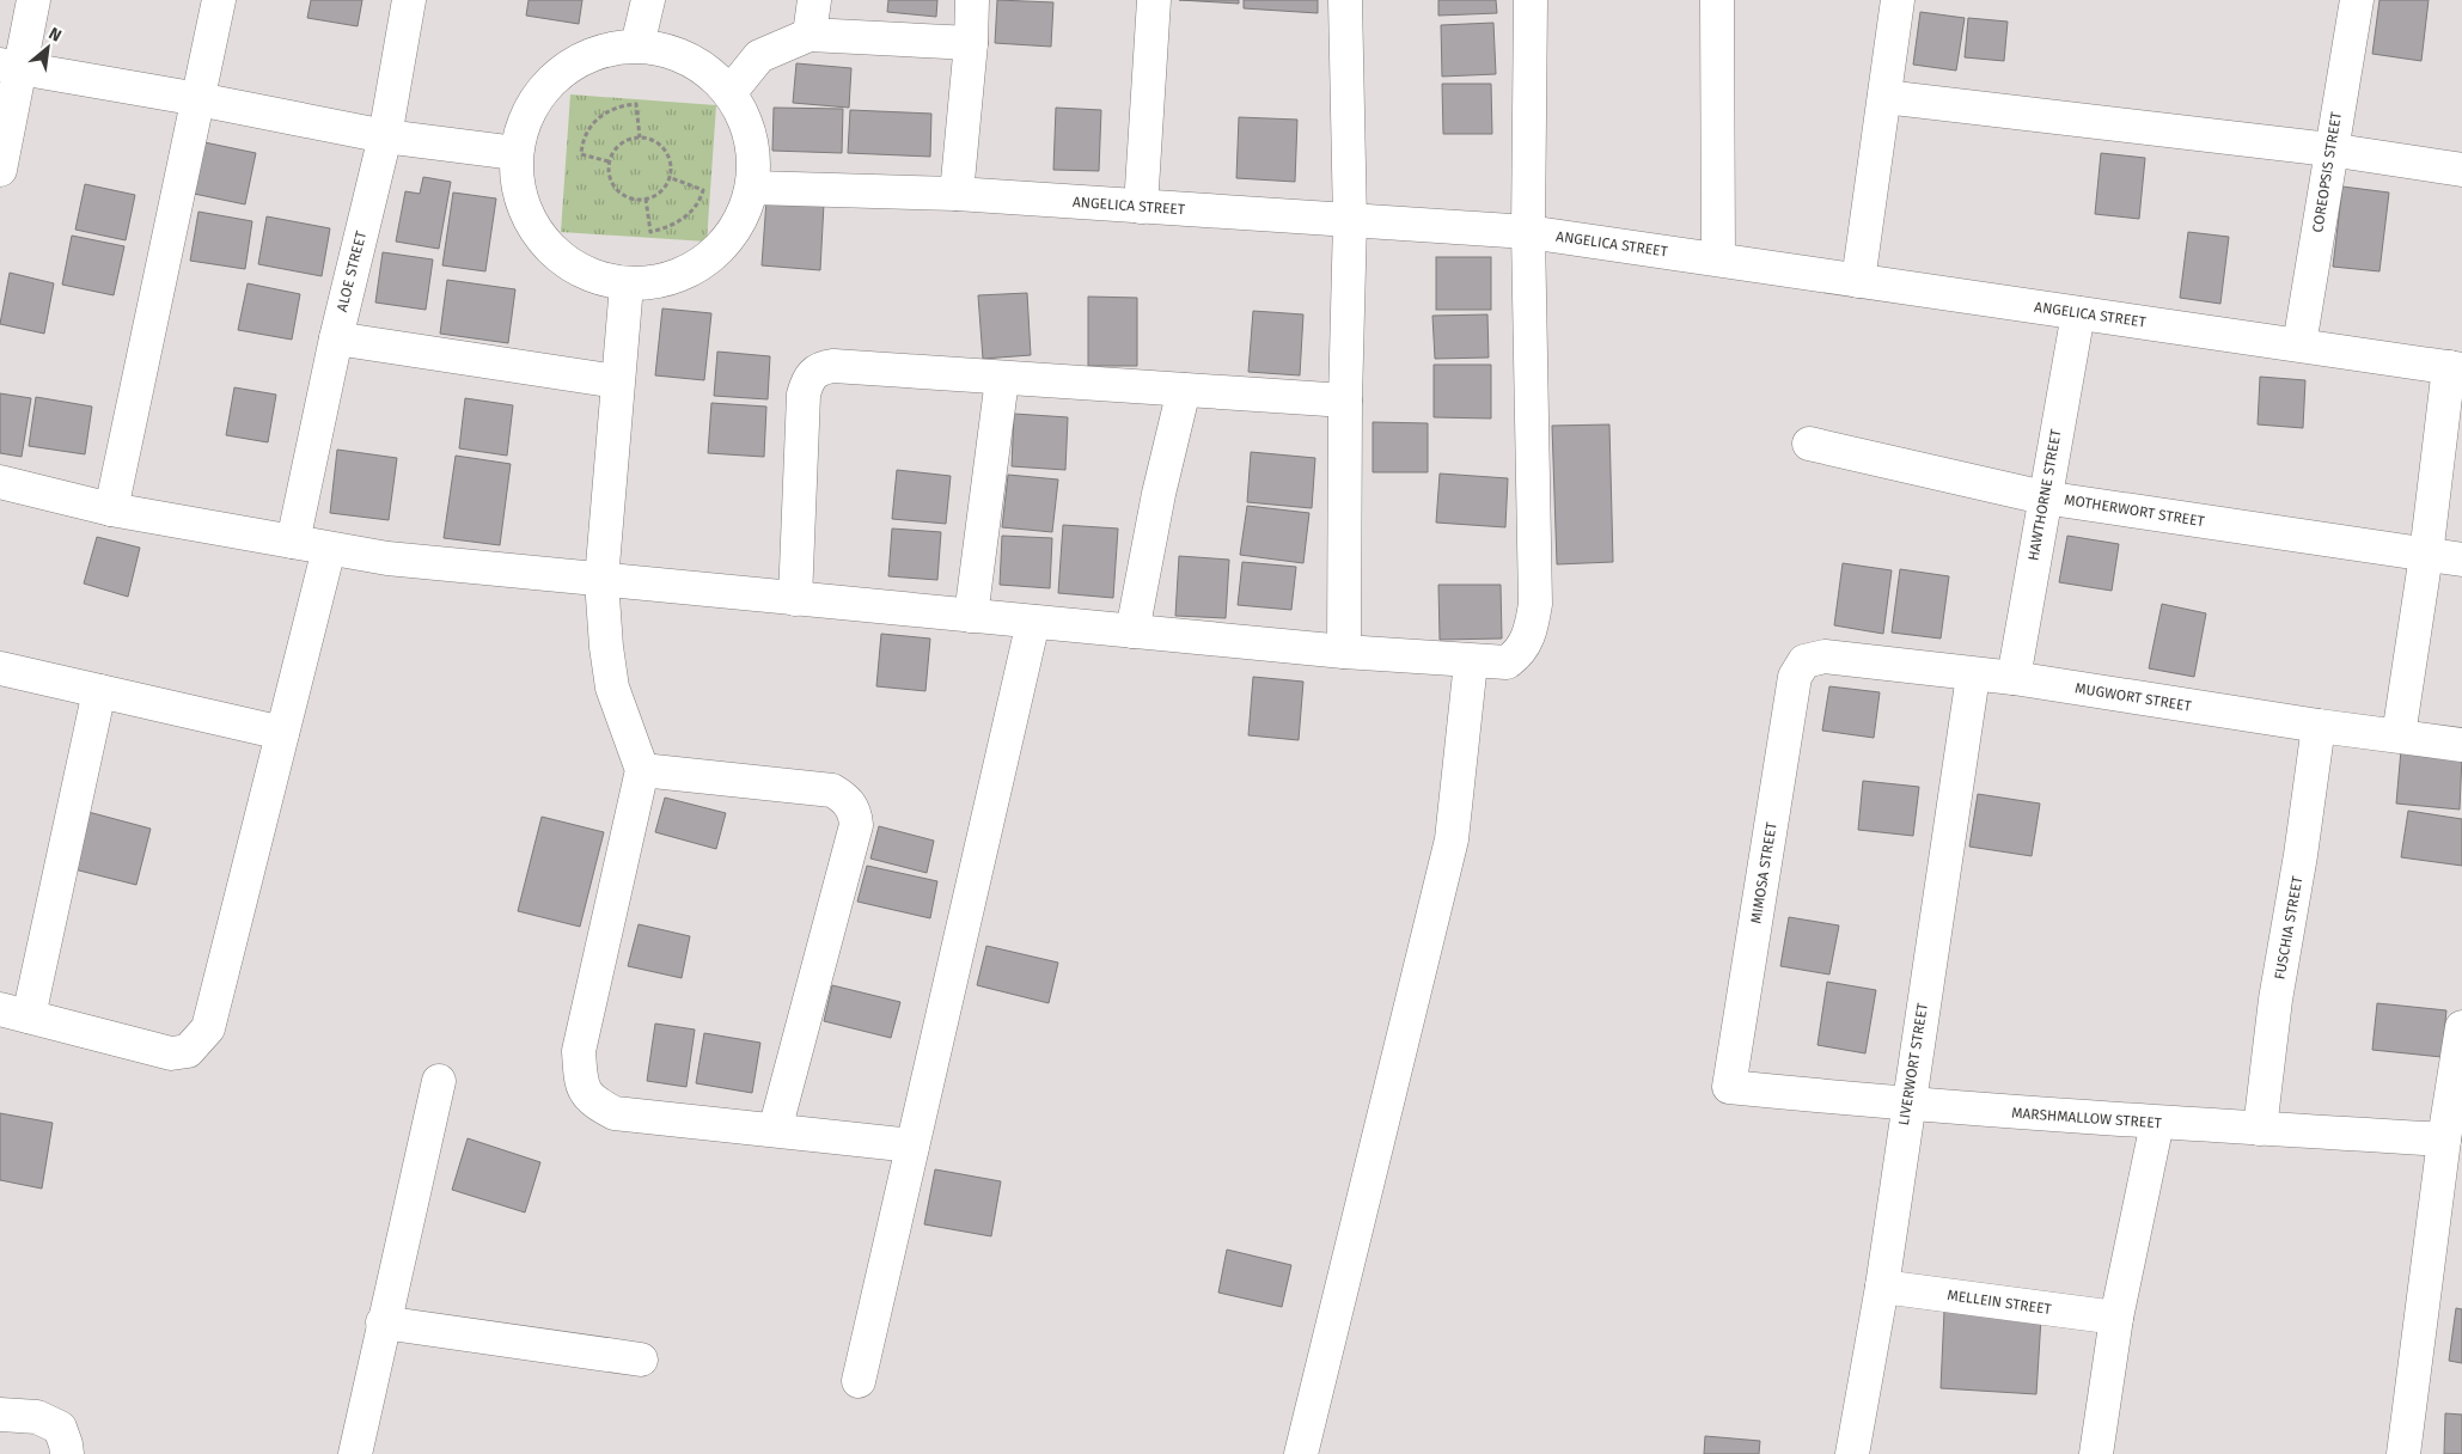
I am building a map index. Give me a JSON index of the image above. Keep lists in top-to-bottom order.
{
  "streets": {
    "street": [
      "COREOPSIS STREET",
      "ANGELICA STREET",
      "ALOE STREET",
      "HAWTHORNE STREET",
      "MOTHERWORT STREET",
      "MUGWORT STREET",
      "MIMOSA STREET",
      "FUSCHIA STREET",
      "LIVERWORT STREET",
      "MARSHMALLOW STREET",
      "MELLEIN STREET"
    ]
  },
  "crossings": [
    ["COREOPSIS STREET", "ANGELICA STREET"],
    ["ANGELICA STREET", "HAWTHORNE STREET"],
    ["HAWTHORNE STREET", "MOTHERWORT STREET"],
    ["HAWTHORNE STREET", "MUGWORT STREET"],
    ["MUGWORT STREET", "MIMOSA STREET"],
    ["MUGWORT STREET", "FUSCHIA STREET"],
    ["MUGWORT STREET", "LIVERWORT STREET"],
    ["MIMOSA STREET", "MARSHMALLOW STREET"],
    ["FUSCHIA STREET", "MARSHMALLOW STREET"],
    ["LIVERWORT STREET", "MARSHMALLOW STREET"],
    ["LIVERWORT STREET", "MELLEIN STREET"]
  ],
  "north": "top right"
}
